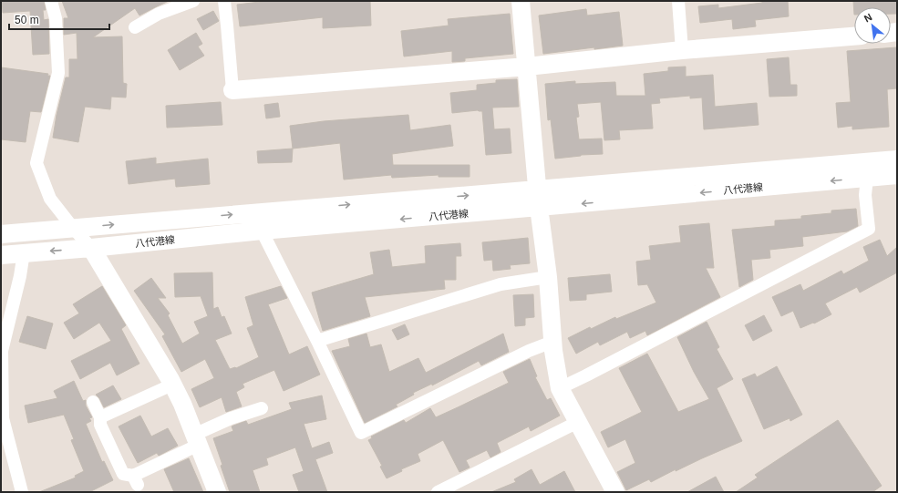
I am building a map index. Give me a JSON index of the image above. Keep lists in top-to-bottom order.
{
  "streets": {
    "main road": ["八代港線"]
  },
  "scale_bar": "50 m",
  "north": "top left"
}
